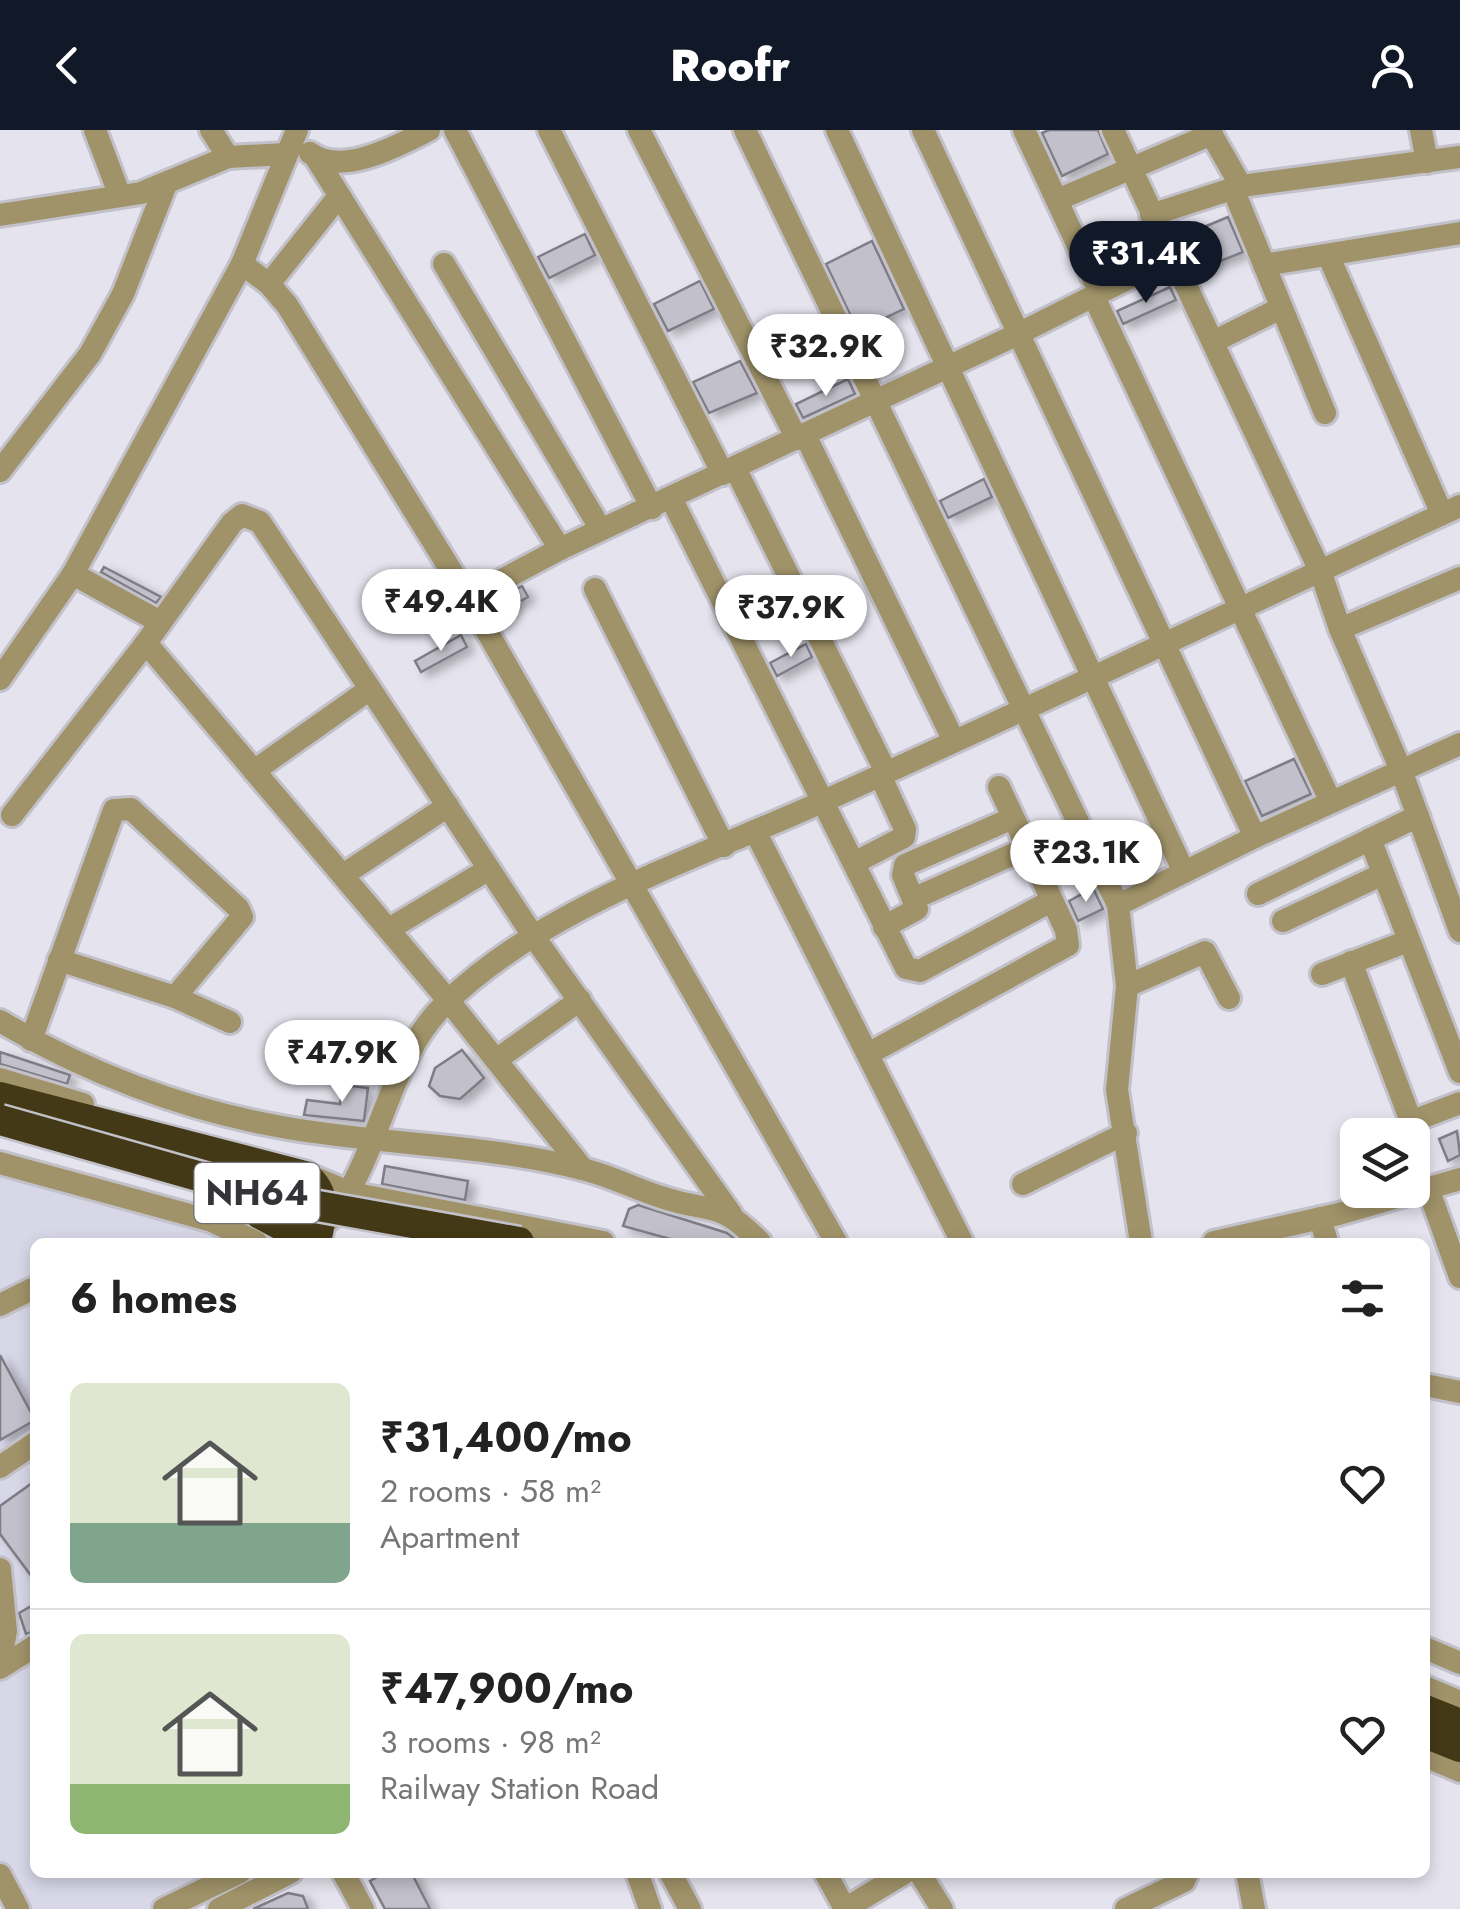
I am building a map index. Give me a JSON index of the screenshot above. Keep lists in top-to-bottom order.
{
  "streets": {
    "highway": ["NH64"]
  },
  "page": {
    "header": "Roofr",
    "price": [
      "₹31.4K",
      "₹32.9K",
      "₹49.4K",
      "₹37.9K",
      "₹23.1K",
      "₹47.9K"
    ],
    "heading": "6 homes",
    "list": [
      {
        "name": "₹31,400/mo",
        "note": "2 rooms · 58 m² · Apartment"
      },
      {
        "name": "₹47,900/mo",
        "note": "3 rooms · 98 m² · Railway Station Road"
      }
    ]
  }
}
